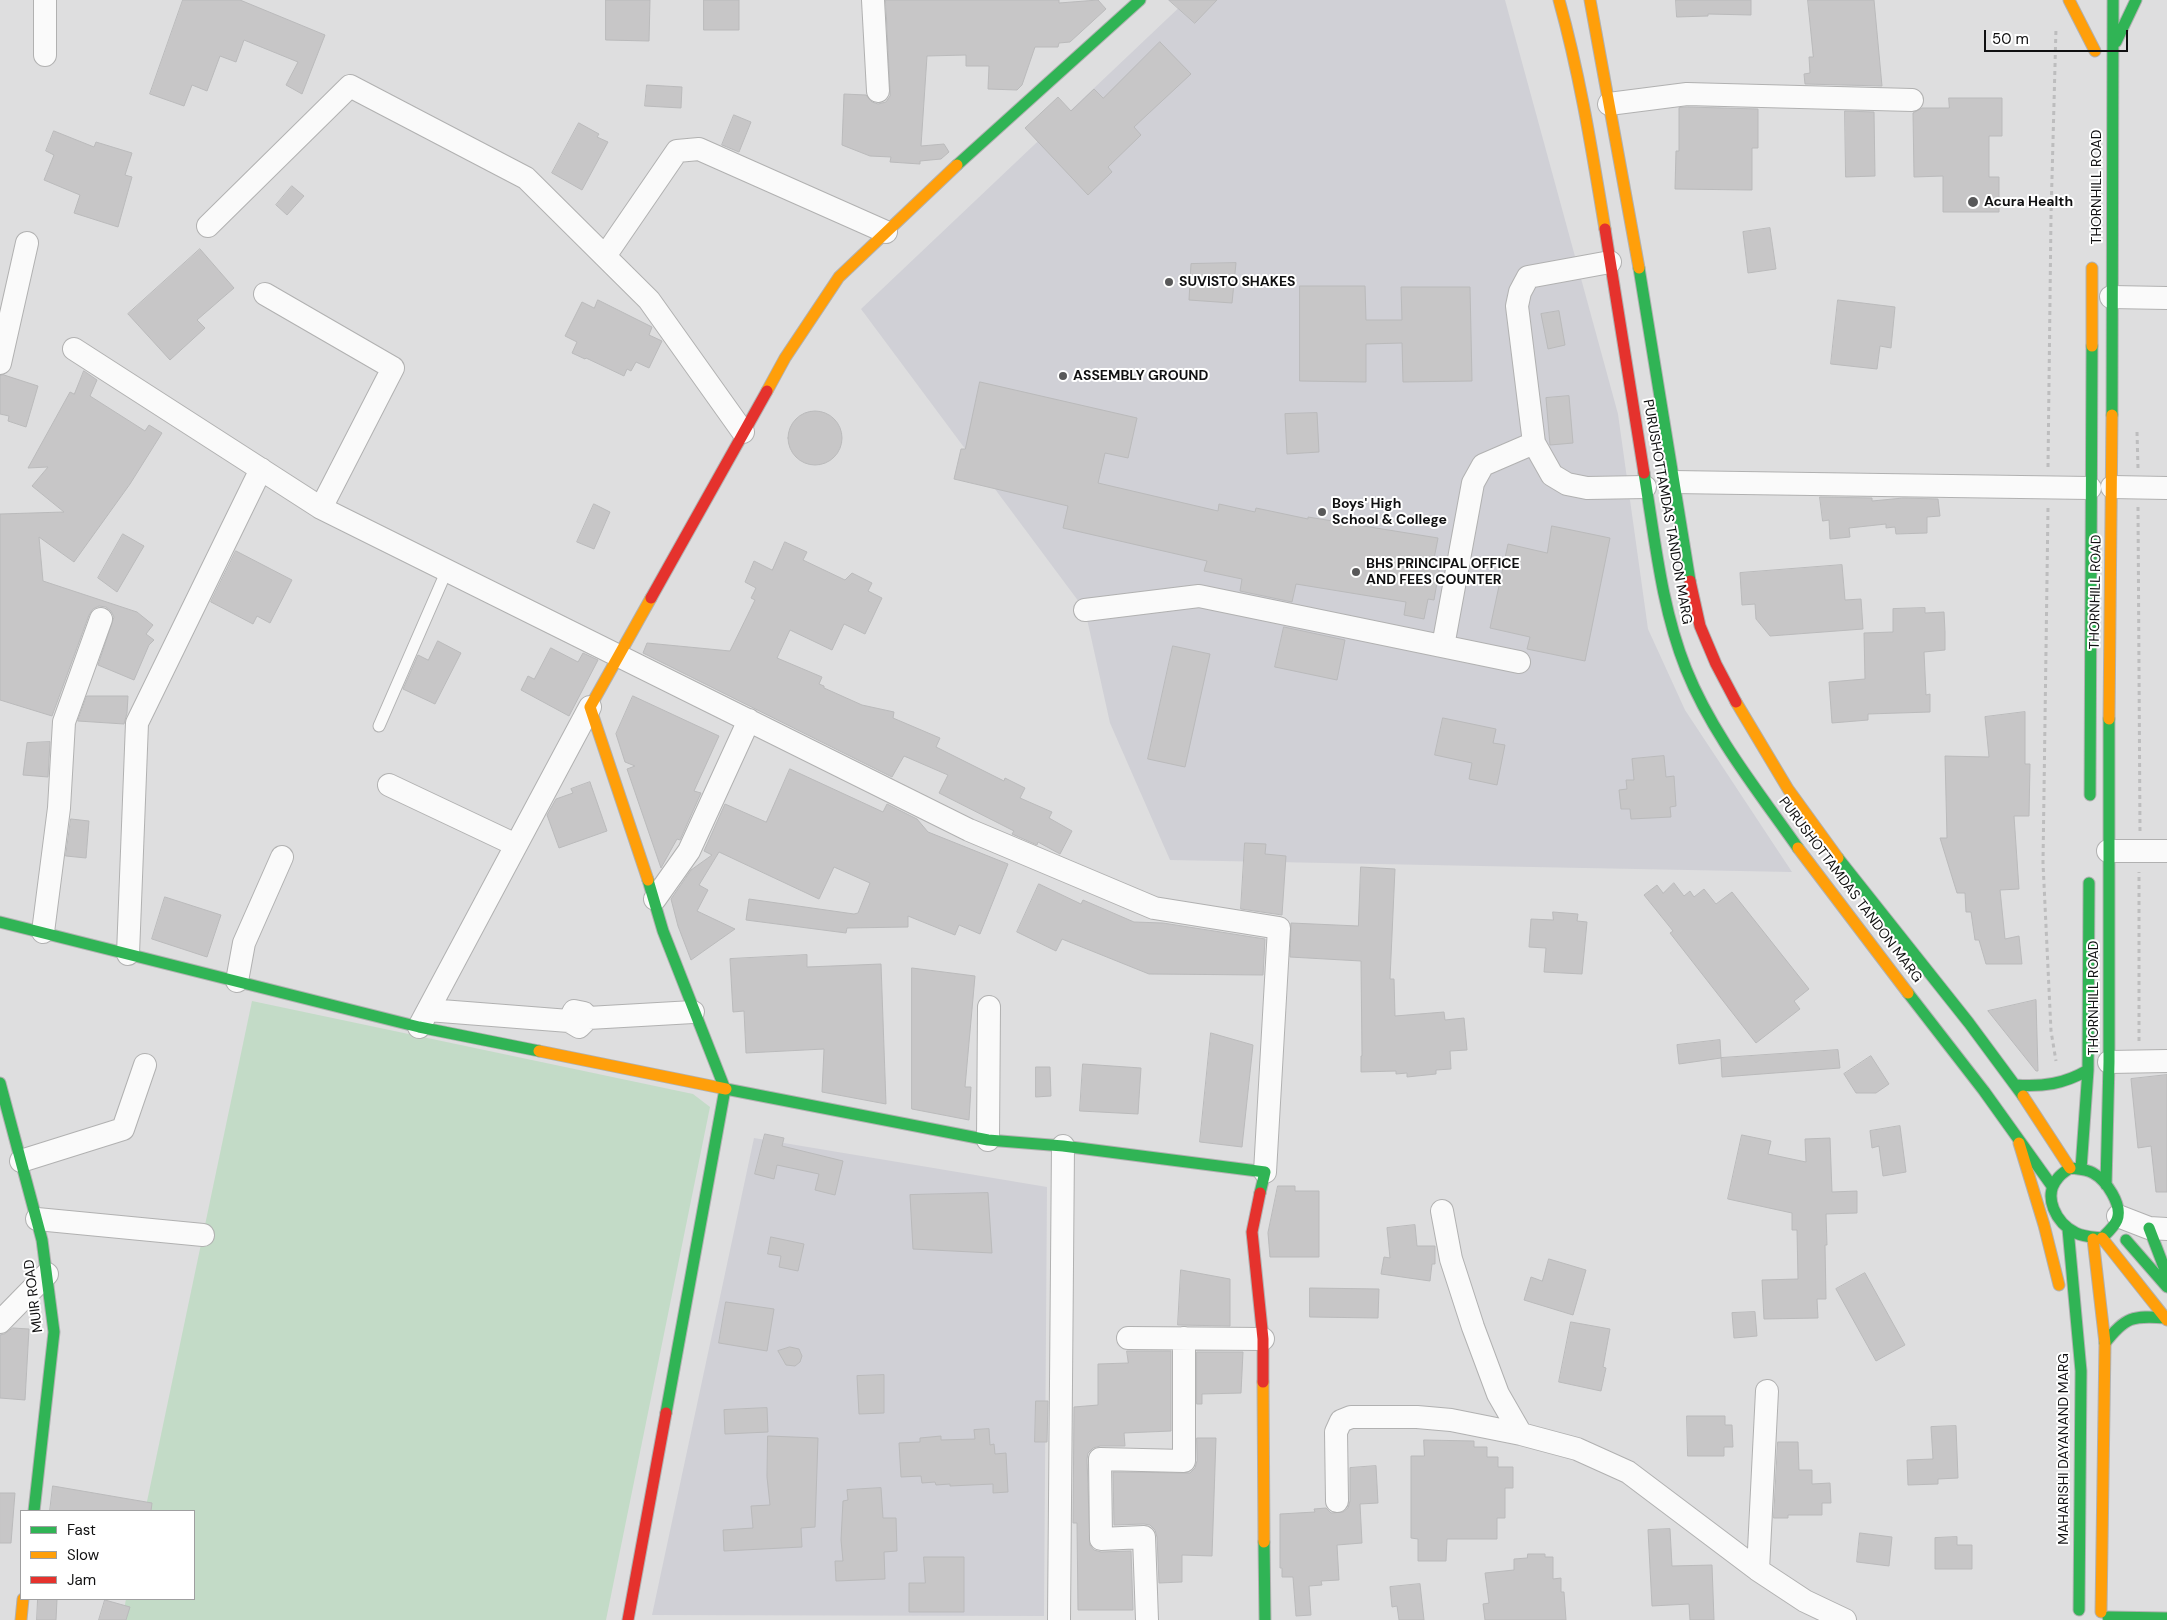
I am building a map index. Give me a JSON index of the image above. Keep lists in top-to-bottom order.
{
  "streets": {
    "street": [
      "THORNHILL ROAD",
      "PURUSHOTTAMDAS TANDON MARG",
      "MUIR ROAD",
      "MAHARISHI DAYANAND MARG"
    ]
  },
  "crossings": [
    ["THORNHILL ROAD", "PURUSHOTTAMDAS TANDON MARG"],
    ["THORNHILL ROAD", "MAHARISHI DAYANAND MARG"],
    ["PURUSHOTTAMDAS TANDON MARG", "MAHARISHI DAYANAND MARG"]
  ],
  "places": [
    "Acura Health",
    "SUVISTO SHAKES",
    "ASSEMBLY GROUND",
    "Boys' High School & College",
    "BHS PRINCIPAL OFFICE AND FEES COUNTER"
  ],
  "legend": ["Fast", "Slow", "Jam"],
  "scale_bar": "50 m"
}
